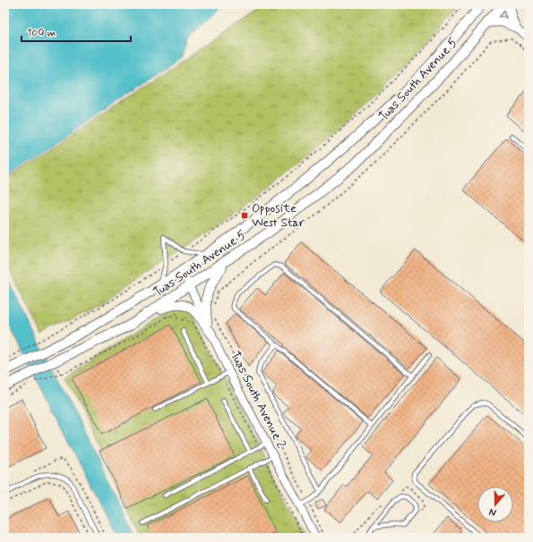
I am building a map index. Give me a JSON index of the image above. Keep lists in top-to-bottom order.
{
  "streets": {
    "street": ["Tuas South Avenue 5", "Tuas South Avenue 2"]
  },
  "crossings": [
    ["Tuas South Avenue 5", "Tuas South Avenue 2"]
  ],
  "places": {
    "transit": ["Opposite West Star"]
  },
  "scale_bar": "100 m",
  "north": "bottom"
}
